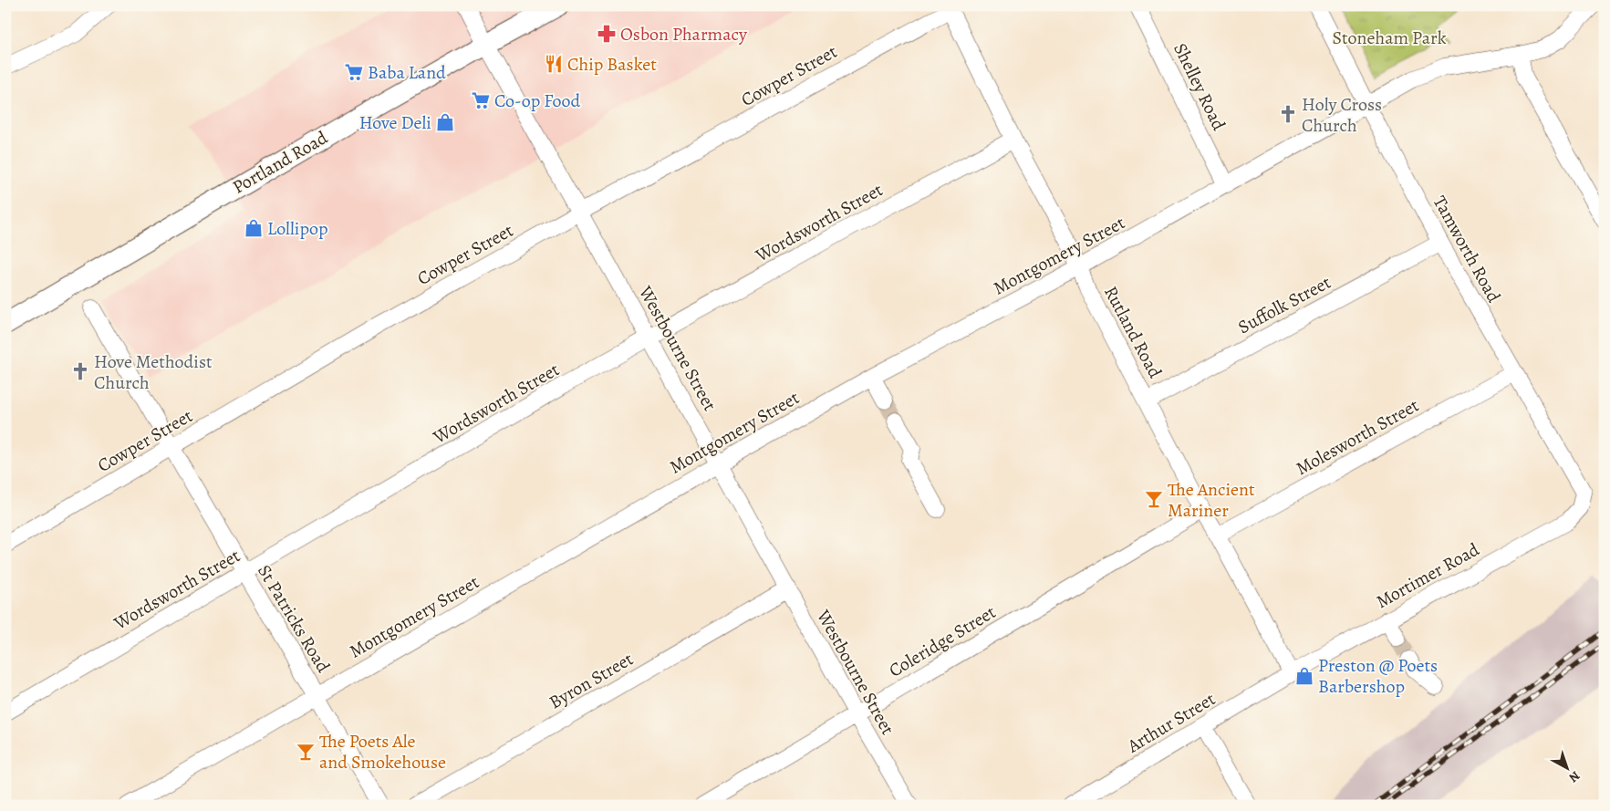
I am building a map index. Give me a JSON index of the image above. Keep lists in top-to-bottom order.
{
  "streets": {
    "street": [
      "Cowper Street",
      "Shelley Road",
      "Portland Road",
      "Wordsworth Street",
      "Tamworth Road",
      "Montgomery Street",
      "Suffolk Street",
      "Rutland Road",
      "Westbourne Street",
      "Molesworth Street",
      "Mortimer Road",
      "St Patricks Road",
      "Coleridge Street",
      "Byron Street",
      "Arthur Street"
    ]
  },
  "crossings": [
    ["Cowper Street", "Rutland Road"],
    ["Cowper Street", "Westbourne Street"],
    ["Cowper Street", "St Patricks Road"],
    ["Shelley Road", "Montgomery Street"],
    ["Portland Road", "Westbourne Street"],
    ["Wordsworth Street", "Rutland Road"],
    ["Wordsworth Street", "Westbourne Street"],
    ["Wordsworth Street", "St Patricks Road"],
    ["Tamworth Road", "Montgomery Street"],
    ["Tamworth Road", "Suffolk Street"],
    ["Tamworth Road", "Molesworth Street"],
    ["Tamworth Road", "Mortimer Road"],
    ["Montgomery Street", "Rutland Road"],
    ["Montgomery Street", "Westbourne Street"],
    ["Montgomery Street", "St Patricks Road"],
    ["Suffolk Street", "Rutland Road"],
    ["Rutland Road", "Molesworth Street"],
    ["Rutland Road", "Mortimer Road"],
    ["Rutland Road", "Coleridge Street"],
    ["Rutland Road", "Arthur Street"],
    ["Westbourne Street", "Coleridge Street"],
    ["Westbourne Street", "Byron Street"],
    ["Mortimer Road", "Arthur Street"]
  ],
  "parks": ["Stoneham Park"],
  "places": {
    "pharmacy": ["Osbon Pharmacy"],
    "restaurant": ["Chip Basket"],
    "supermarket": ["Baba Land", "Co-op Food"],
    "church": ["Holy Cross Church", "Hove Methodist Church"],
    "shop": ["Hove Deli", "Lollipop", "Preston @ Poets Barbershop"],
    "bar": ["The Ancient Mariner", "The Poets Ale and Smokehouse"]
  },
  "north": "bottom right"
}
